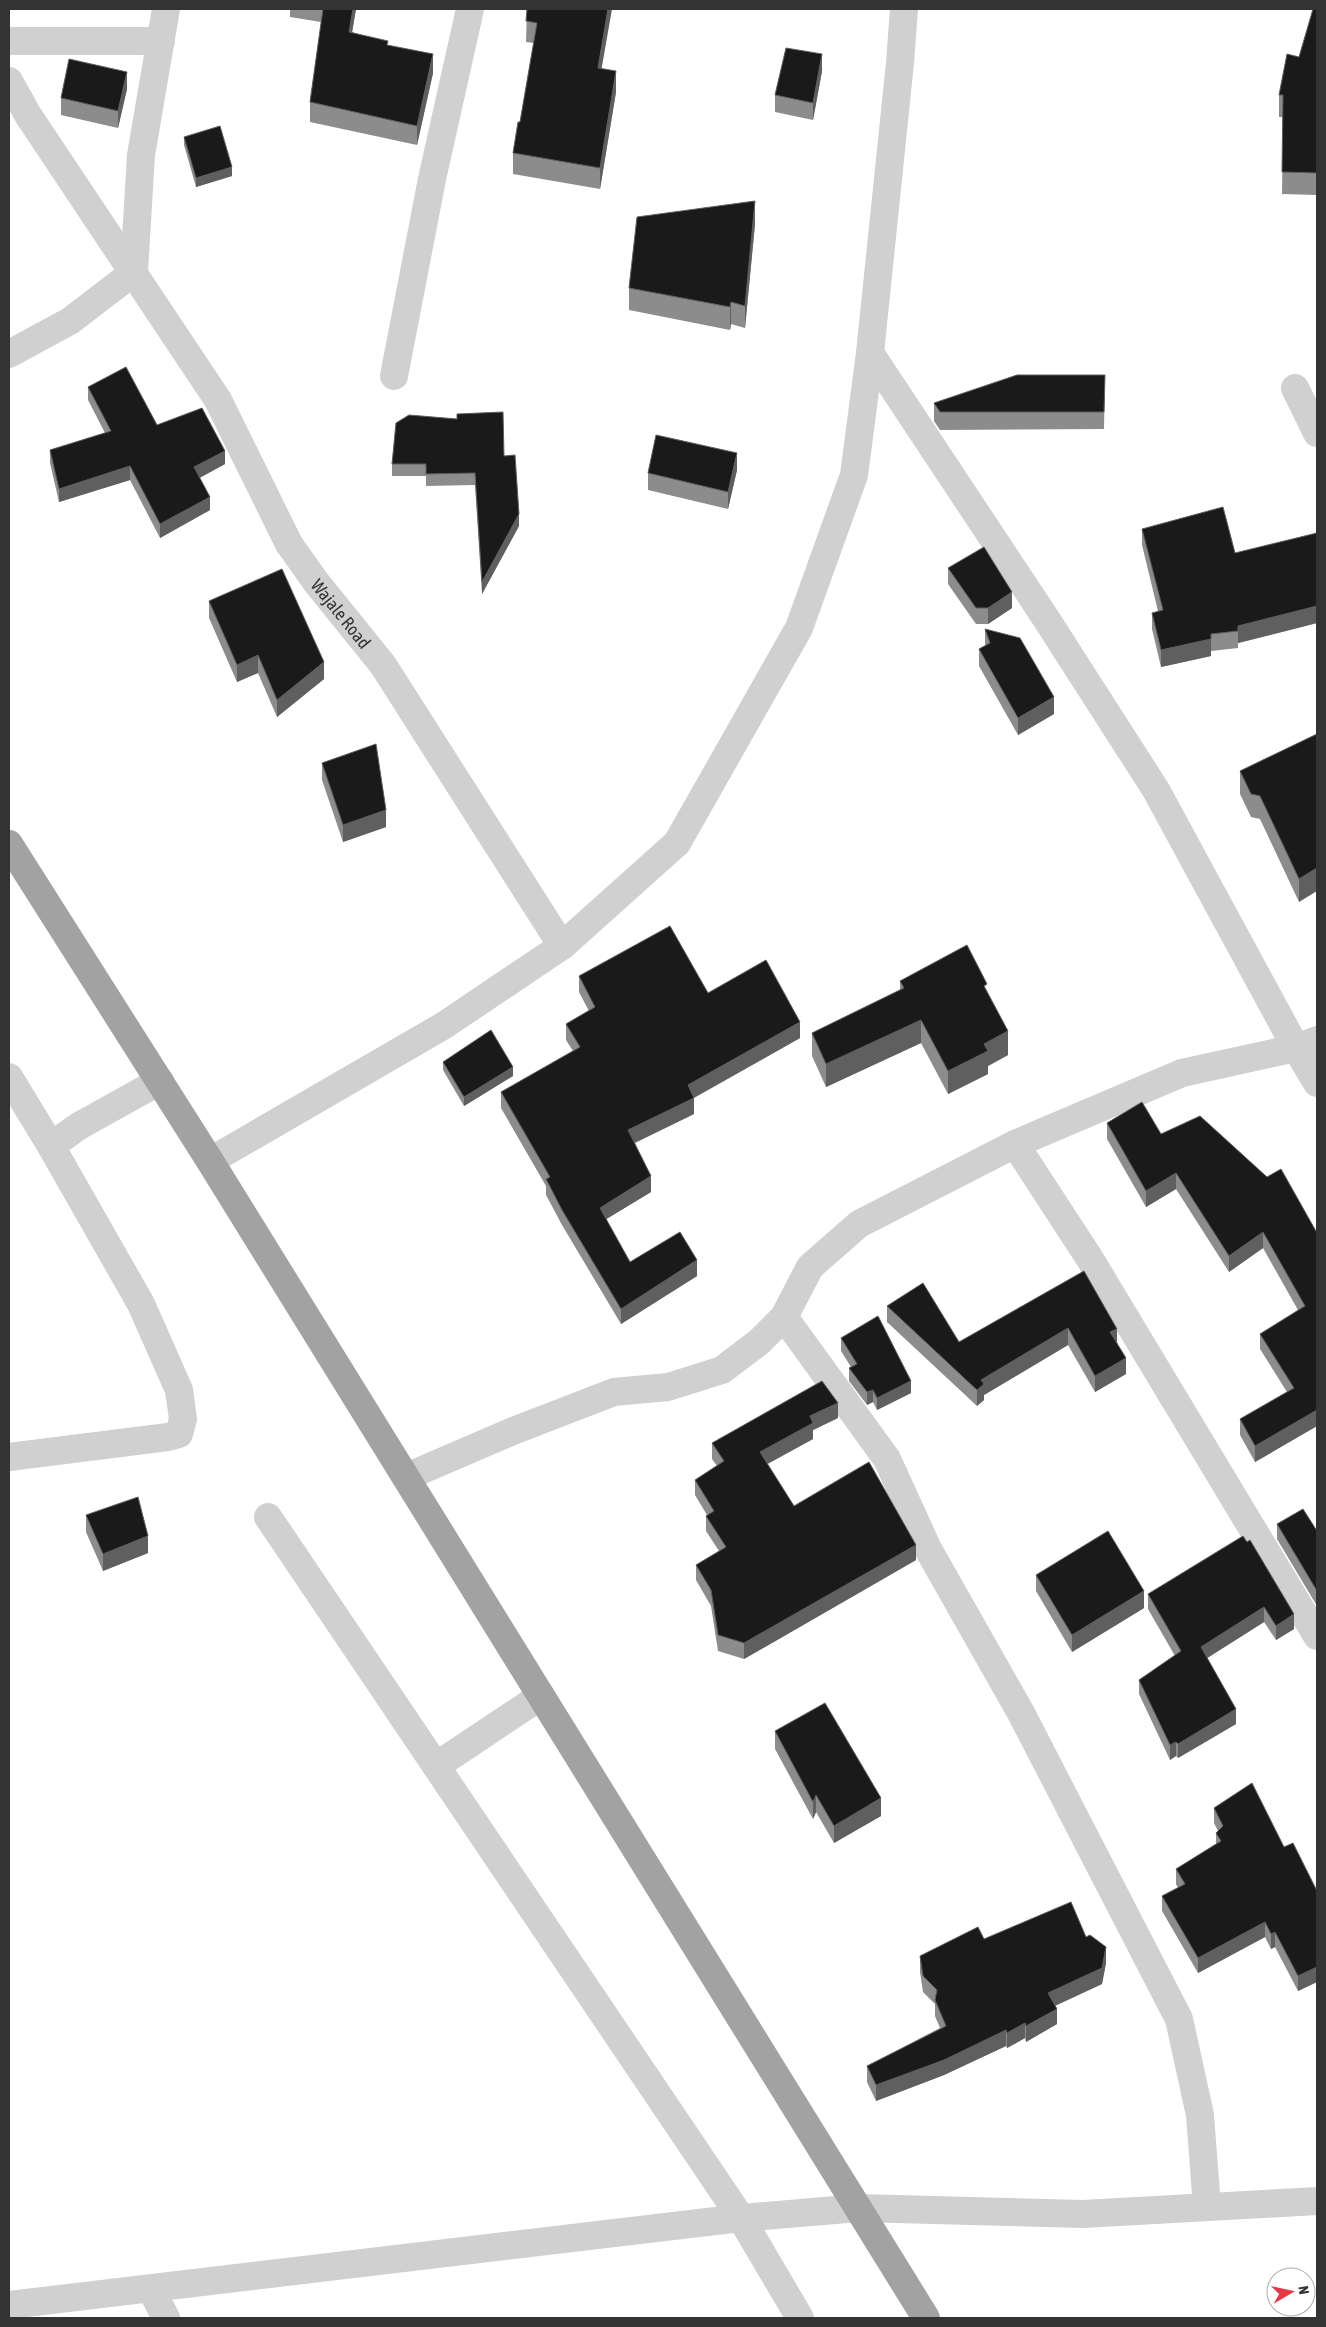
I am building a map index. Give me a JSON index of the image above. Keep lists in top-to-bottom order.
{
  "streets": {
    "street": ["Wajale Road"]
  },
  "north": "right"
}
